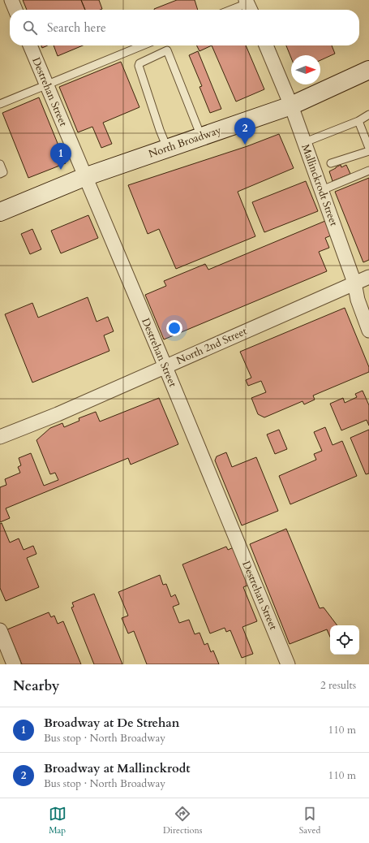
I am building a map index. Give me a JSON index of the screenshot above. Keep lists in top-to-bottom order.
{
  "streets": {
    "main road": ["North Broadway"],
    "street": ["Destrehan Street", "Mallinckrodt Street", "North 2nd Street"]
  },
  "crossings": [
    ["Destrehan Street", "North Broadway"],
    ["Destrehan Street", "North 2nd Street"],
    ["North Broadway", "Mallinckrodt Street"],
    ["Mallinckrodt Street", "North 2nd Street"]
  ],
  "north": "right",
  "page": {
    "search": "Search here",
    "pins": ["2", "1"],
    "heading": ["Nearby", "2 results"],
    "list": [
      {
        "mark": "1",
        "name": "Broadway at De Strehan",
        "note": "Bus stop · North Broadway",
        "value": "110 m"
      },
      {
        "mark": "2",
        "name": "Broadway at Mallinckrodt",
        "note": "Bus stop · North Broadway",
        "value": "110 m"
      }
    ],
    "nav": ["Map", "Directions", "Saved"]
  }
}
